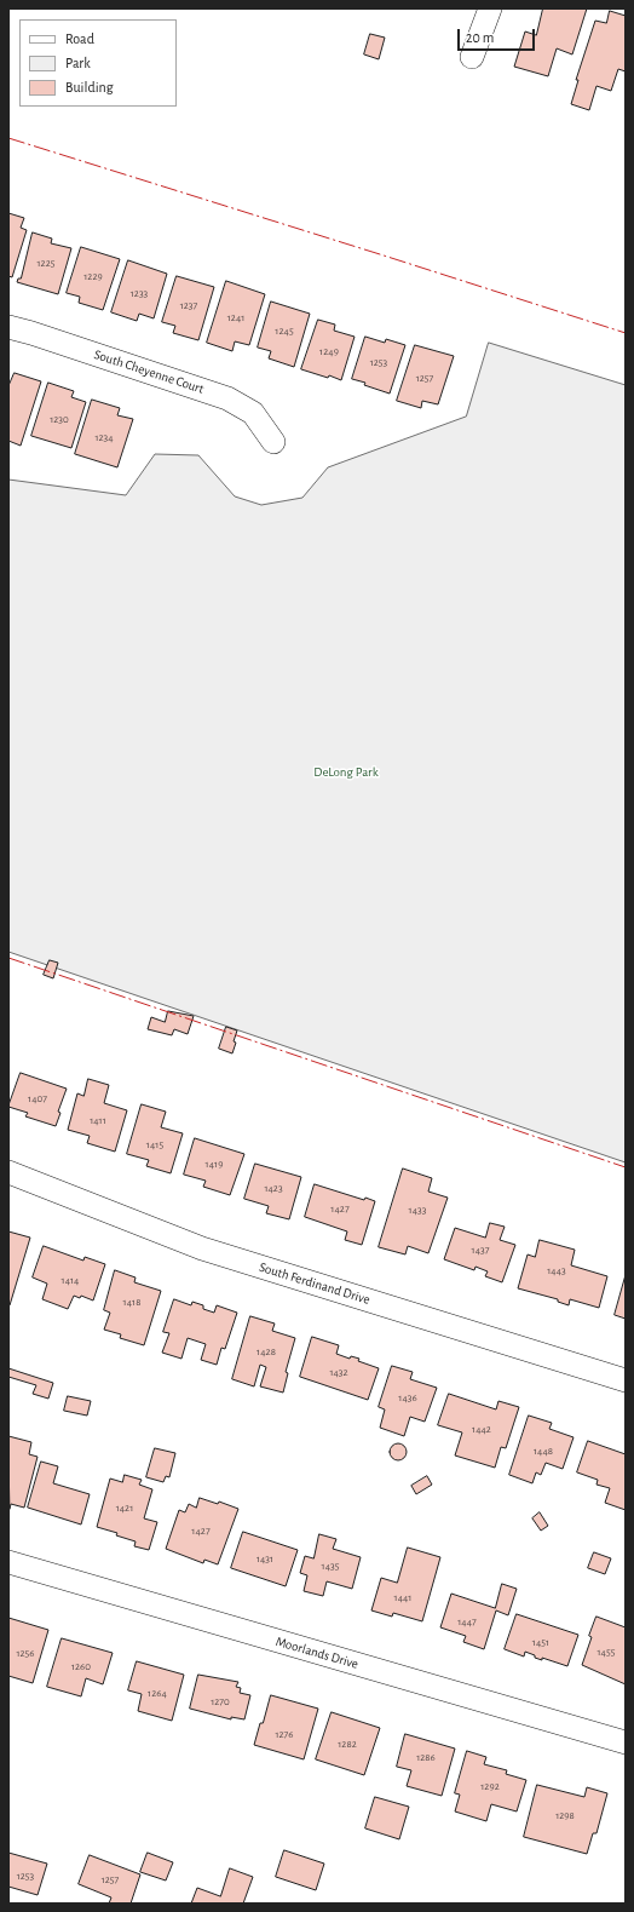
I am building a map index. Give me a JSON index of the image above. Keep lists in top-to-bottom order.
{
  "streets": {
    "street": ["South Cheyenne Court", "South Ferdinand Drive", "Moorlands Drive"]
  },
  "parks": ["DeLong Park"],
  "house_numbers": [
    "1225",
    "1229",
    "1233",
    "1237",
    "1241",
    "1245",
    "1249",
    "1253",
    "1257",
    "1230",
    "1234",
    "1407",
    "1411",
    "1415",
    "1419",
    "1423",
    "1427",
    "1433",
    "1437",
    "1443",
    "1414",
    "1418",
    "1428",
    "1432",
    "1436",
    "1442",
    "1448",
    "1421",
    "1427",
    "1431",
    "1435",
    "1441",
    "1447",
    "1451",
    "1455",
    "1256",
    "1260",
    "1264",
    "1270",
    "1276",
    "1282",
    "1286",
    "1292",
    "1298",
    "1253",
    "1257"
  ],
  "legend": ["Road", "Park", "Building"],
  "scale_bar": "20 m"
}
